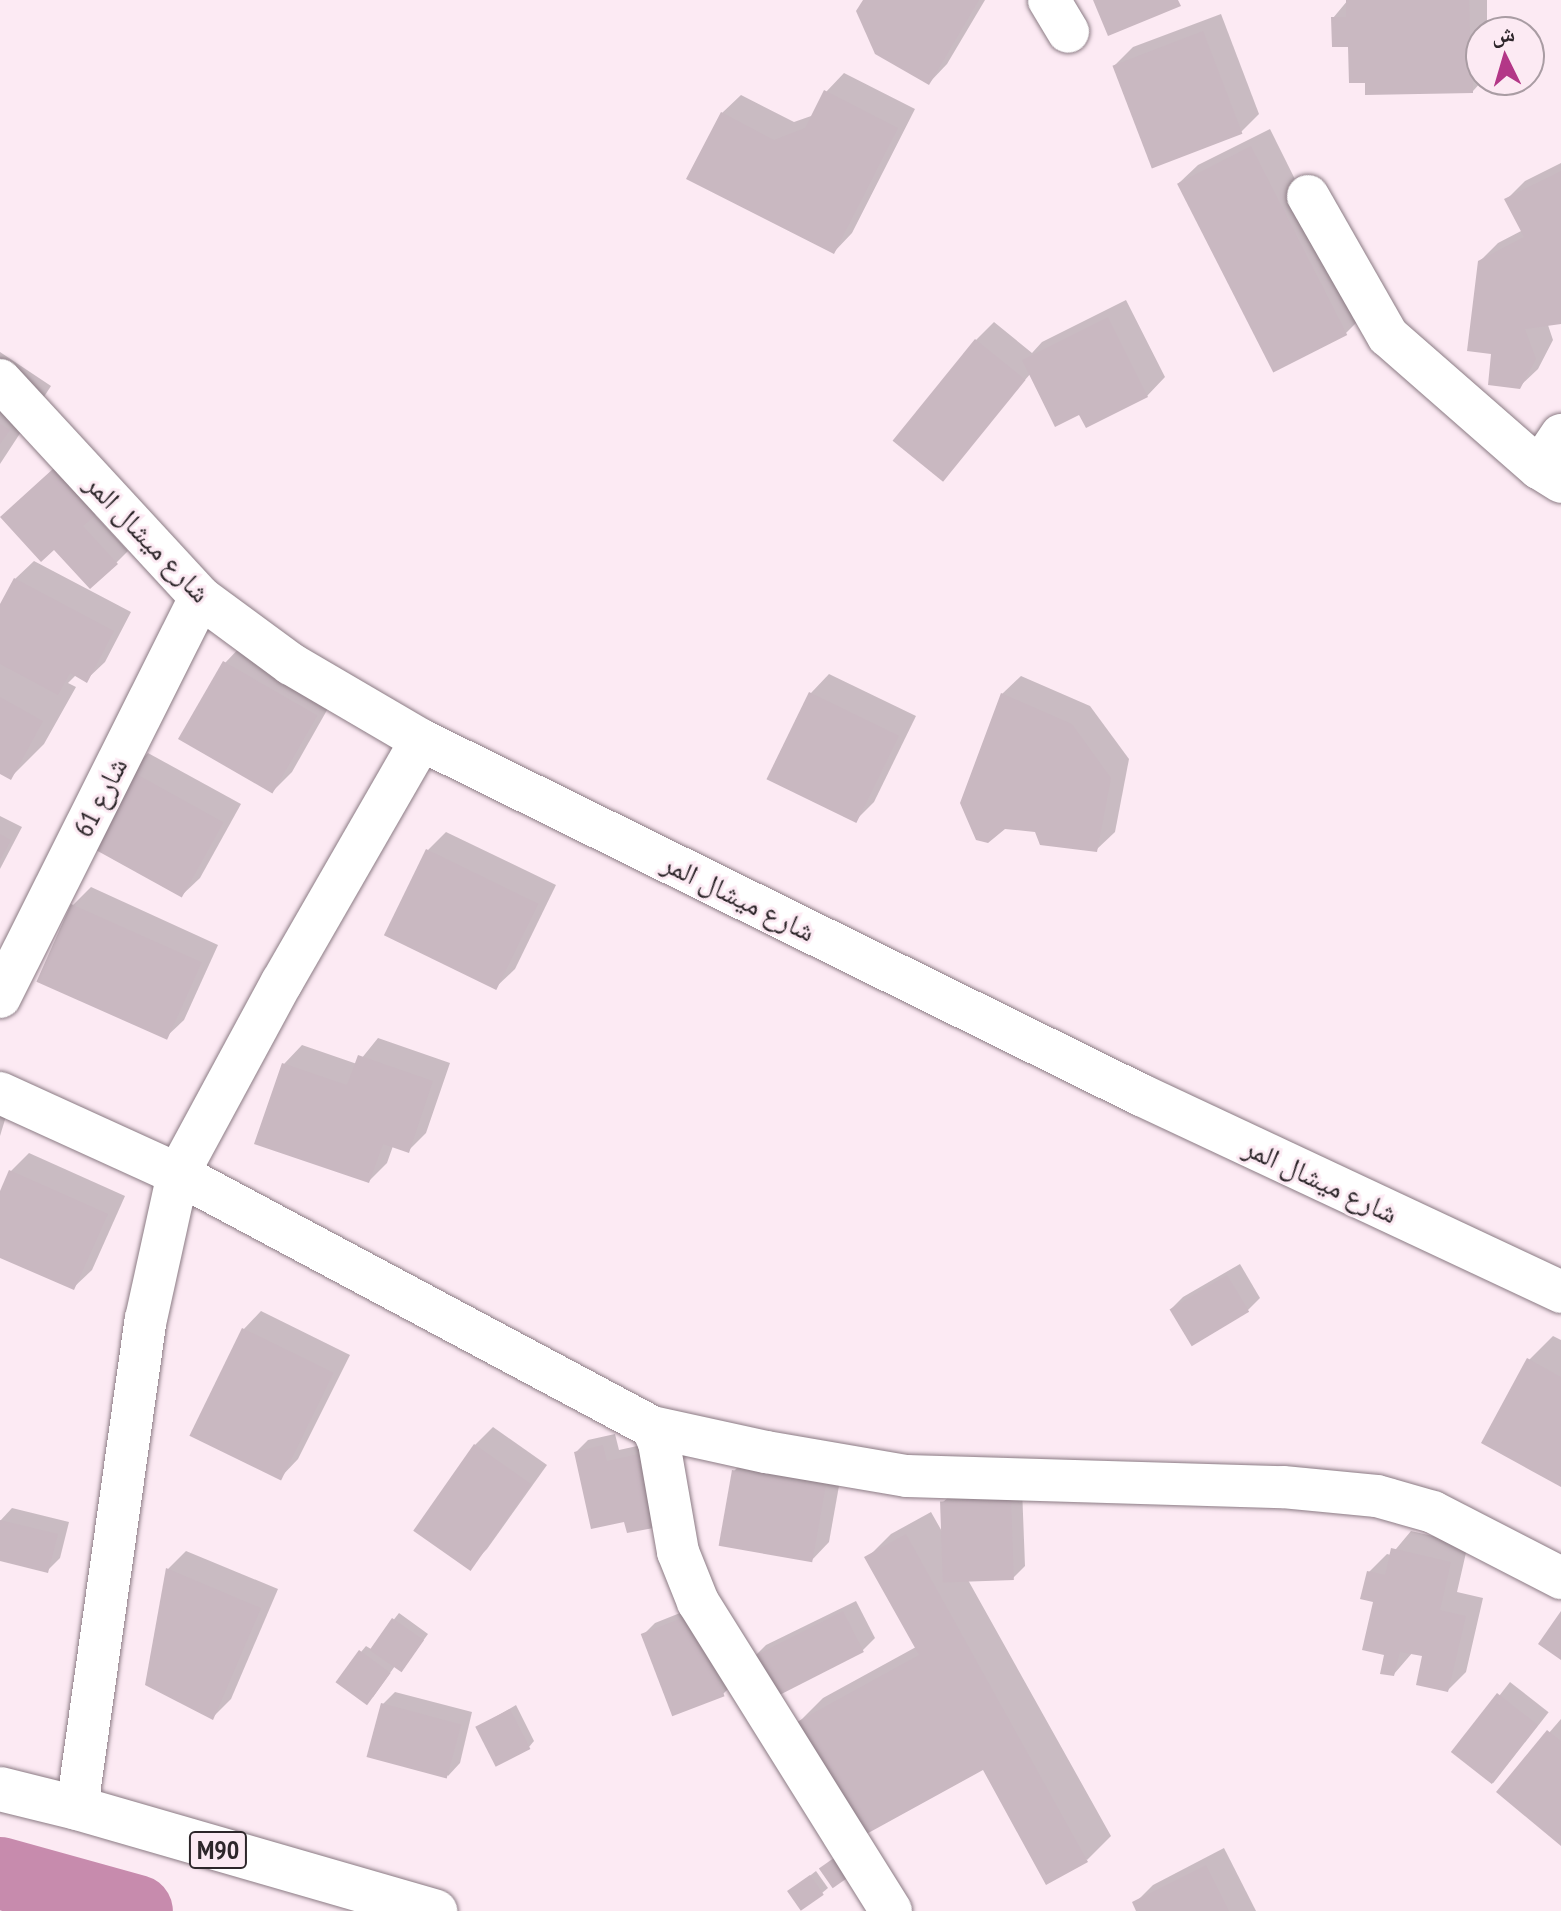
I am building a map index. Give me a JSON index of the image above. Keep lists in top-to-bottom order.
{
  "streets": {
    "highway": ["M90"],
    "street": ["شارع ميشال المر", "شارع 61"]
  },
  "crossings": [
    ["شارع ميشال المر", "شارع 61"]
  ],
  "north": "top"
}
